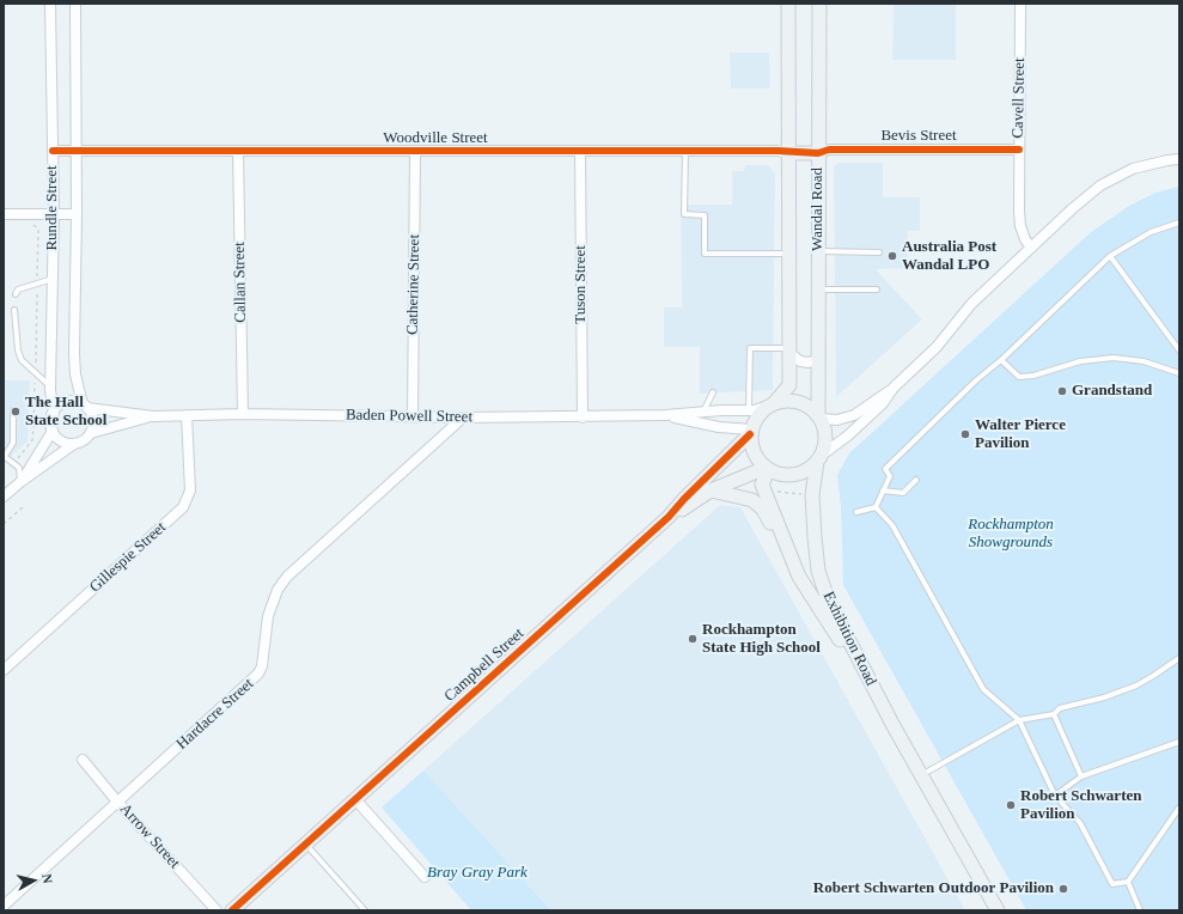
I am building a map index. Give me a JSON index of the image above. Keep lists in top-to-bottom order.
{
  "streets": {
    "street": [
      "Cavell Street",
      "Bevis Street",
      "Woodville Street",
      "Rundle Street",
      "Wandal Road",
      "Callan Street",
      "Catherine Street",
      "Tuson Street",
      "Baden Powell Street",
      "Gillespie Street",
      "Exhibition Road",
      "Campbell Street",
      "Hardacre Street",
      "Arrow Street"
    ]
  },
  "crossings": [
    ["Cavell Street", "Bevis Street"],
    ["Bevis Street", "Woodville Street"],
    ["Bevis Street", "Wandal Road"],
    ["Woodville Street", "Rundle Street"],
    ["Woodville Street", "Wandal Road"],
    ["Woodville Street", "Callan Street"],
    ["Woodville Street", "Catherine Street"],
    ["Woodville Street", "Tuson Street"],
    ["Rundle Street", "Baden Powell Street"],
    ["Wandal Road", "Baden Powell Street"],
    ["Wandal Road", "Exhibition Road"],
    ["Wandal Road", "Campbell Street"],
    ["Callan Street", "Baden Powell Street"],
    ["Catherine Street", "Baden Powell Street"],
    ["Tuson Street", "Baden Powell Street"],
    ["Baden Powell Street", "Gillespie Street"],
    ["Baden Powell Street", "Exhibition Road"],
    ["Baden Powell Street", "Campbell Street"],
    ["Baden Powell Street", "Hardacre Street"],
    ["Exhibition Road", "Campbell Street"],
    ["Hardacre Street", "Arrow Street"]
  ],
  "parks": ["Rockhampton Showgrounds", "Bray Gray Park"],
  "places": [
    "Australia Post Wandal LPO",
    "Grandstand",
    "The Hall State School",
    "Walter Pierce Pavilion",
    "Rockhampton State High School",
    "Robert Schwarten Pavilion",
    "Robert Schwarten Outdoor Pavilion"
  ],
  "north": "right"
}
